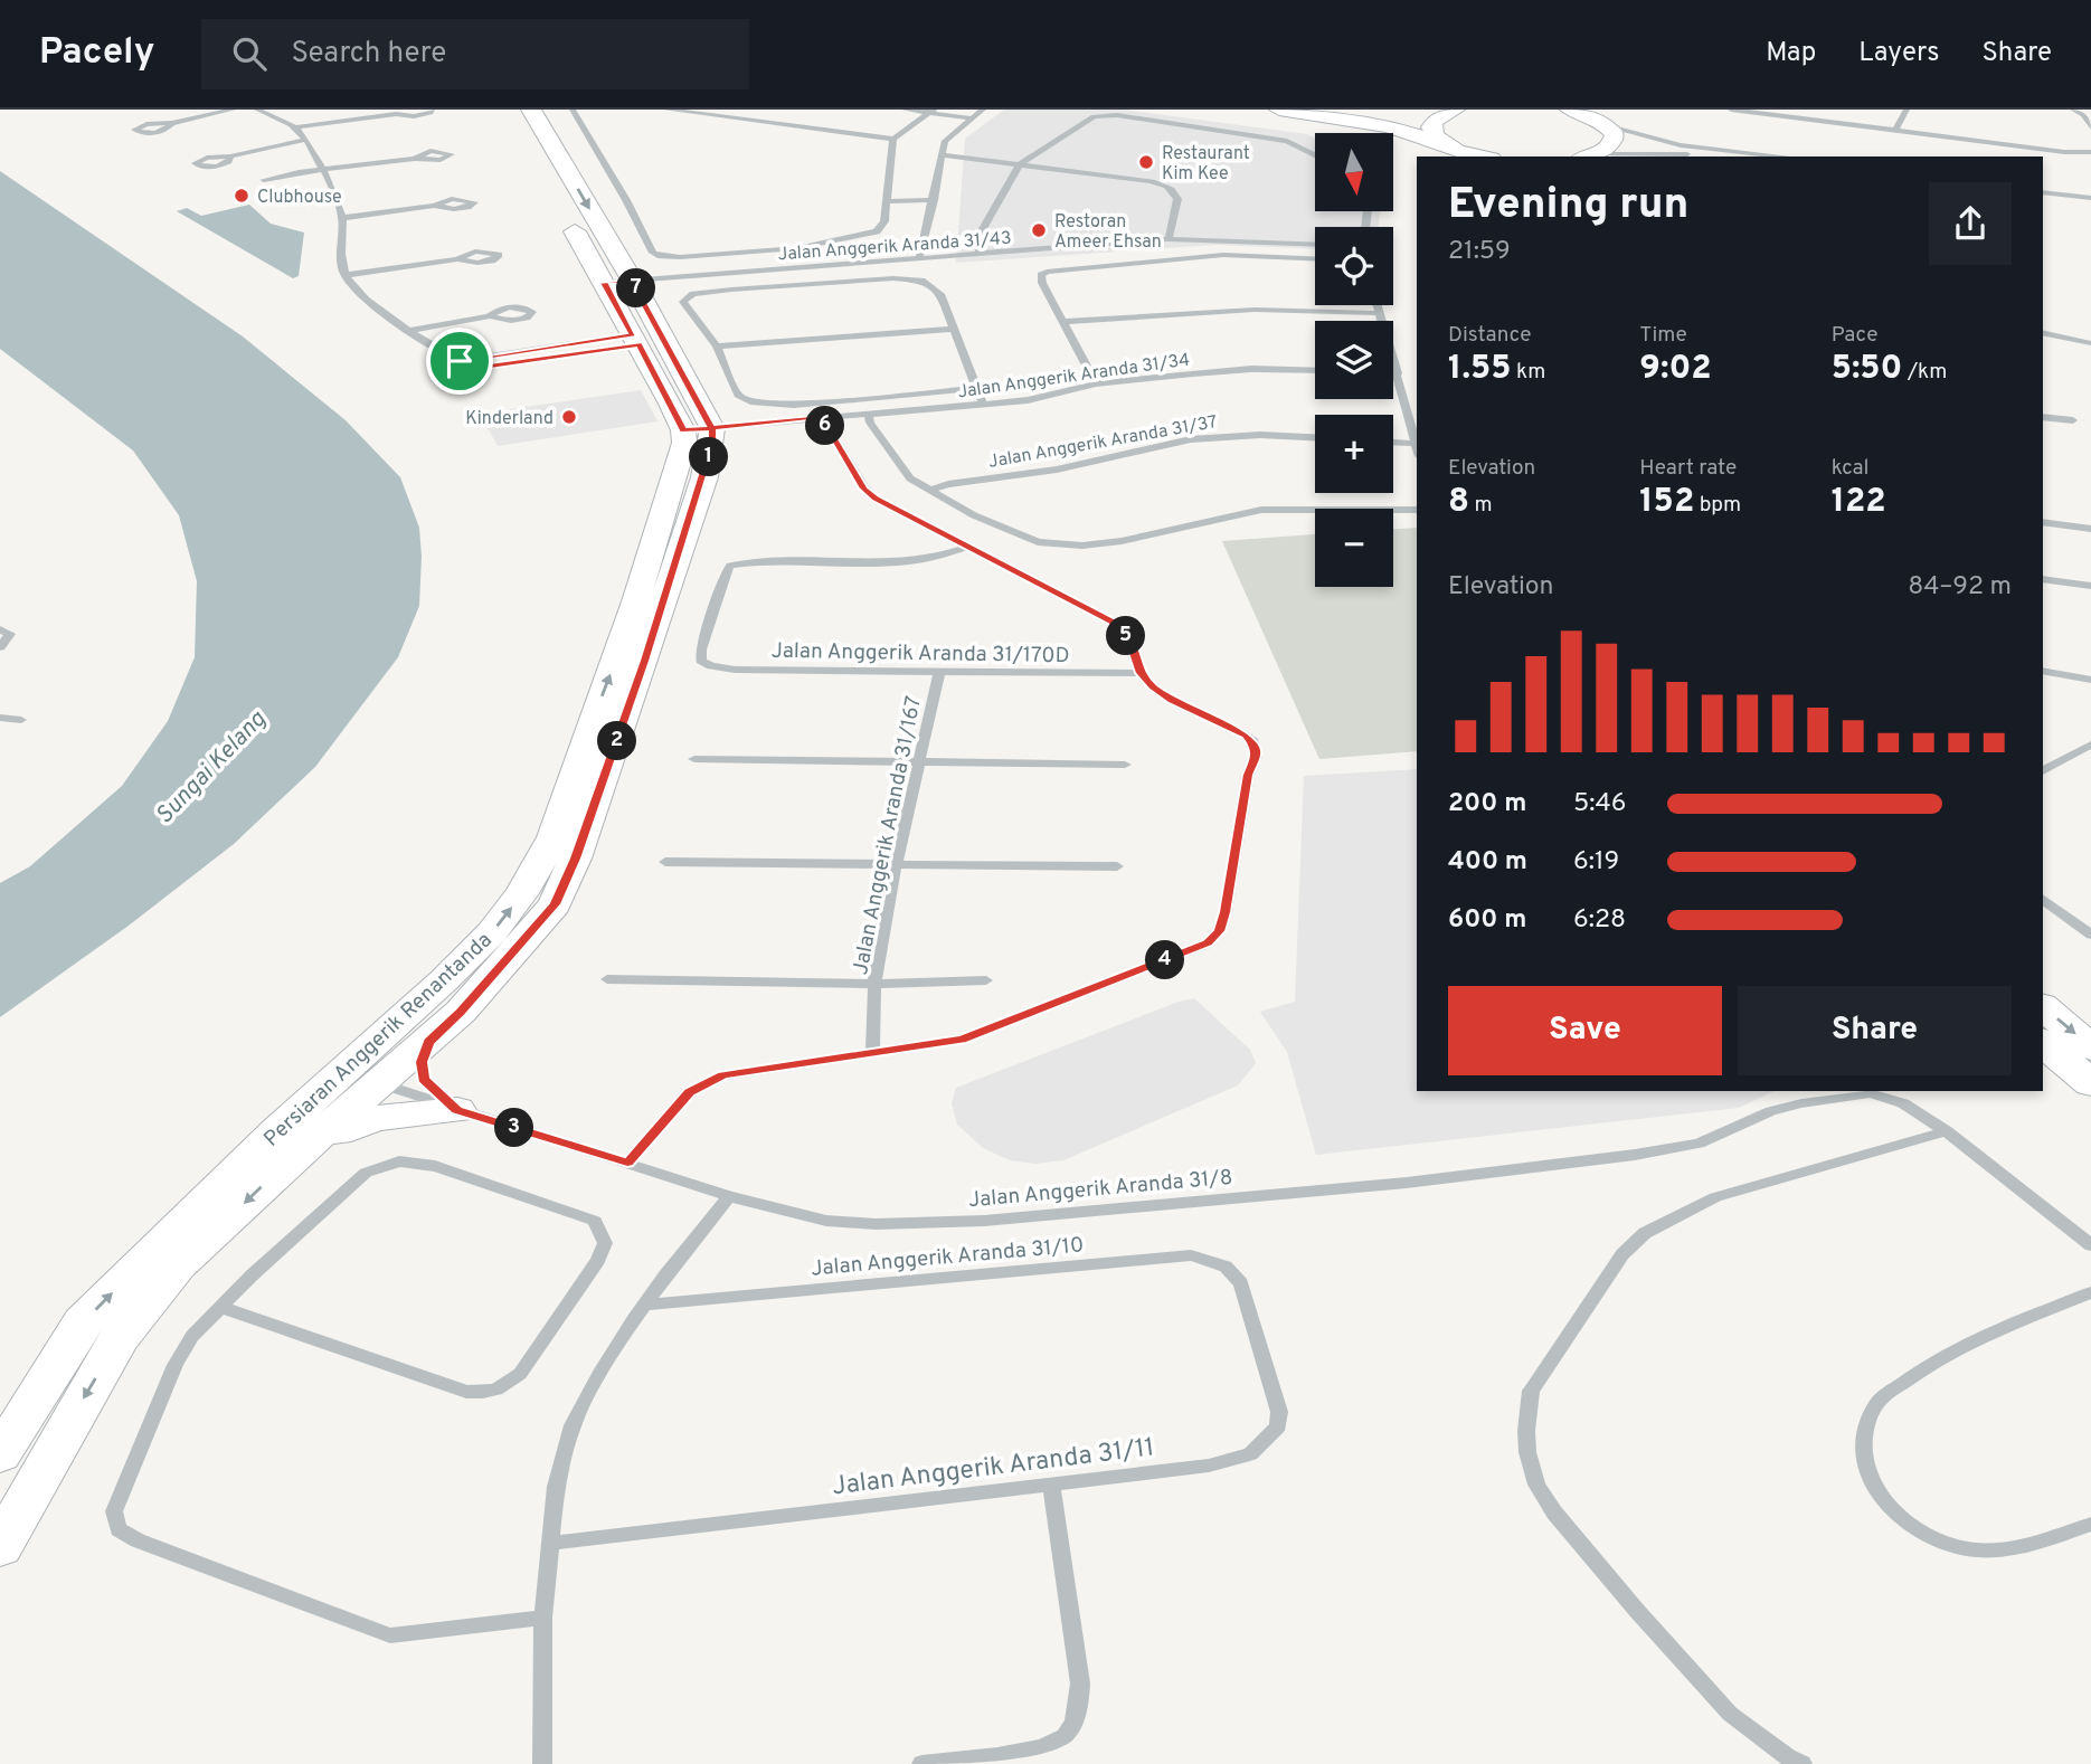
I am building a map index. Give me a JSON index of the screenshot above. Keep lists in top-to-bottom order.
{
  "streets": {
    "main road": ["Persiaran Anggerik Renantanda"],
    "street": [
      "Jalan Anggerik Aranda 31/43",
      "Jalan Anggerik Aranda 31/34",
      "Jalan Anggerik Aranda 31/37",
      "Jalan Anggerik Aranda 31/170D",
      "Jalan Anggerik Aranda 31/167",
      "Jalan Anggerik Aranda 31/8",
      "Jalan Anggerik Aranda 31/10",
      "Jalan Anggerik Aranda 31/11"
    ]
  },
  "crossings": [
    ["Jalan Anggerik Aranda 31/34", "Persiaran Anggerik Renantanda"],
    ["Jalan Anggerik Aranda 31/170D", "Jalan Anggerik Aranda 31/167"],
    ["Persiaran Anggerik Renantanda", "Jalan Anggerik Aranda 31/8"],
    ["Jalan Anggerik Aranda 31/10", "Jalan Anggerik Aranda 31/11"]
  ],
  "water": ["Sungai Kelang"],
  "places": [
    "Restaurant Kim Kee",
    "Clubhouse",
    "Restoran Ameer Ehsan",
    "Kinderland"
  ],
  "north": "bottom",
  "page": {
    "header": "Pacely",
    "search": "Search here",
    "nav": ["Map", "Layers", "Share"],
    "map_buttons": ["+", "−"],
    "heading": ["Evening run", "21:59"],
    "pins": [
      "7",
      "6",
      "1",
      "5",
      "2",
      "4",
      "3"
    ],
    "stats": [
      ["Distance", "1.55 km"],
      ["Time", "9:02"],
      ["Pace", "5:50 /km"],
      ["Elevation", "8 m"],
      ["Heart rate", "152 bpm"],
      ["kcal", "122"]
    ],
    "chart": ["Elevation", "84–92 m"],
    "list": [
      {
        "name": "200 m",
        "note": "5:46"
      },
      {
        "name": "400 m",
        "note": "6:19"
      },
      {
        "name": "600 m",
        "note": "6:28"
      }
    ],
    "buttons": ["Save", "Share"]
  }
}
